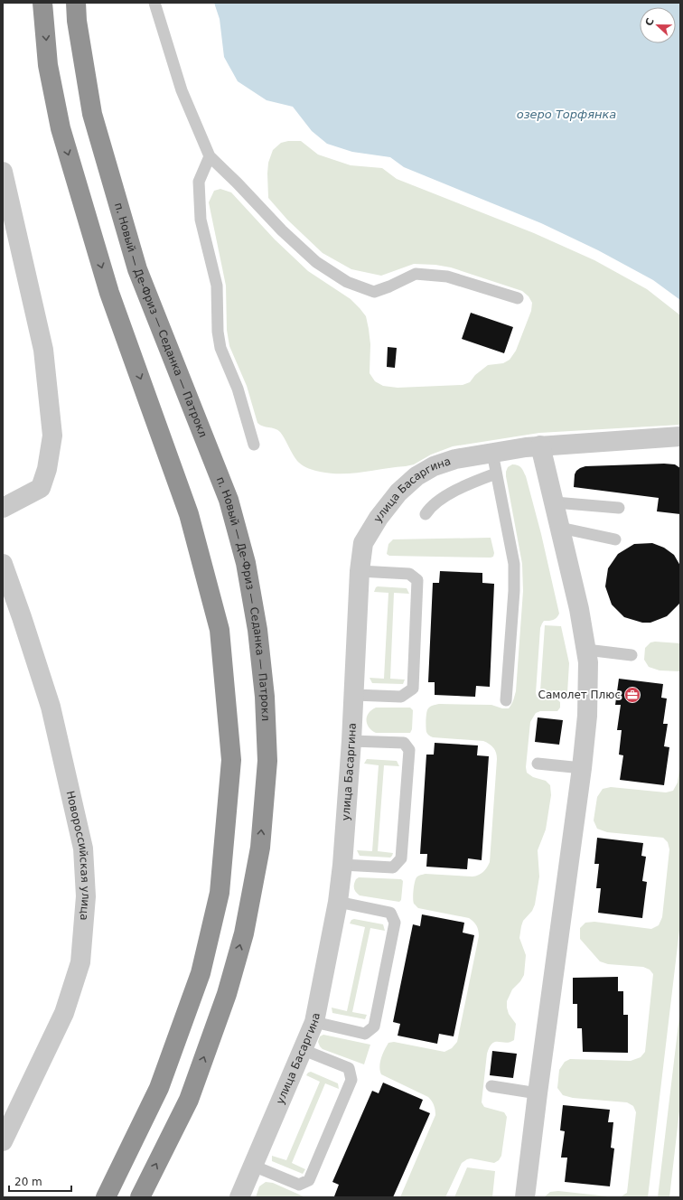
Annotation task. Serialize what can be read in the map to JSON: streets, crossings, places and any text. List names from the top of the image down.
{
  "streets": {
    "highway": ["п. Новый — Де-Фриз — Седанка — Патрокл"],
    "street": ["улица Басаргина", "Новороссийская улица"]
  },
  "water": ["озеро Торфянка"],
  "places": {
    "office": ["Самолет Плюс"]
  },
  "scale_bar": "20 m",
  "north": "left"
}
